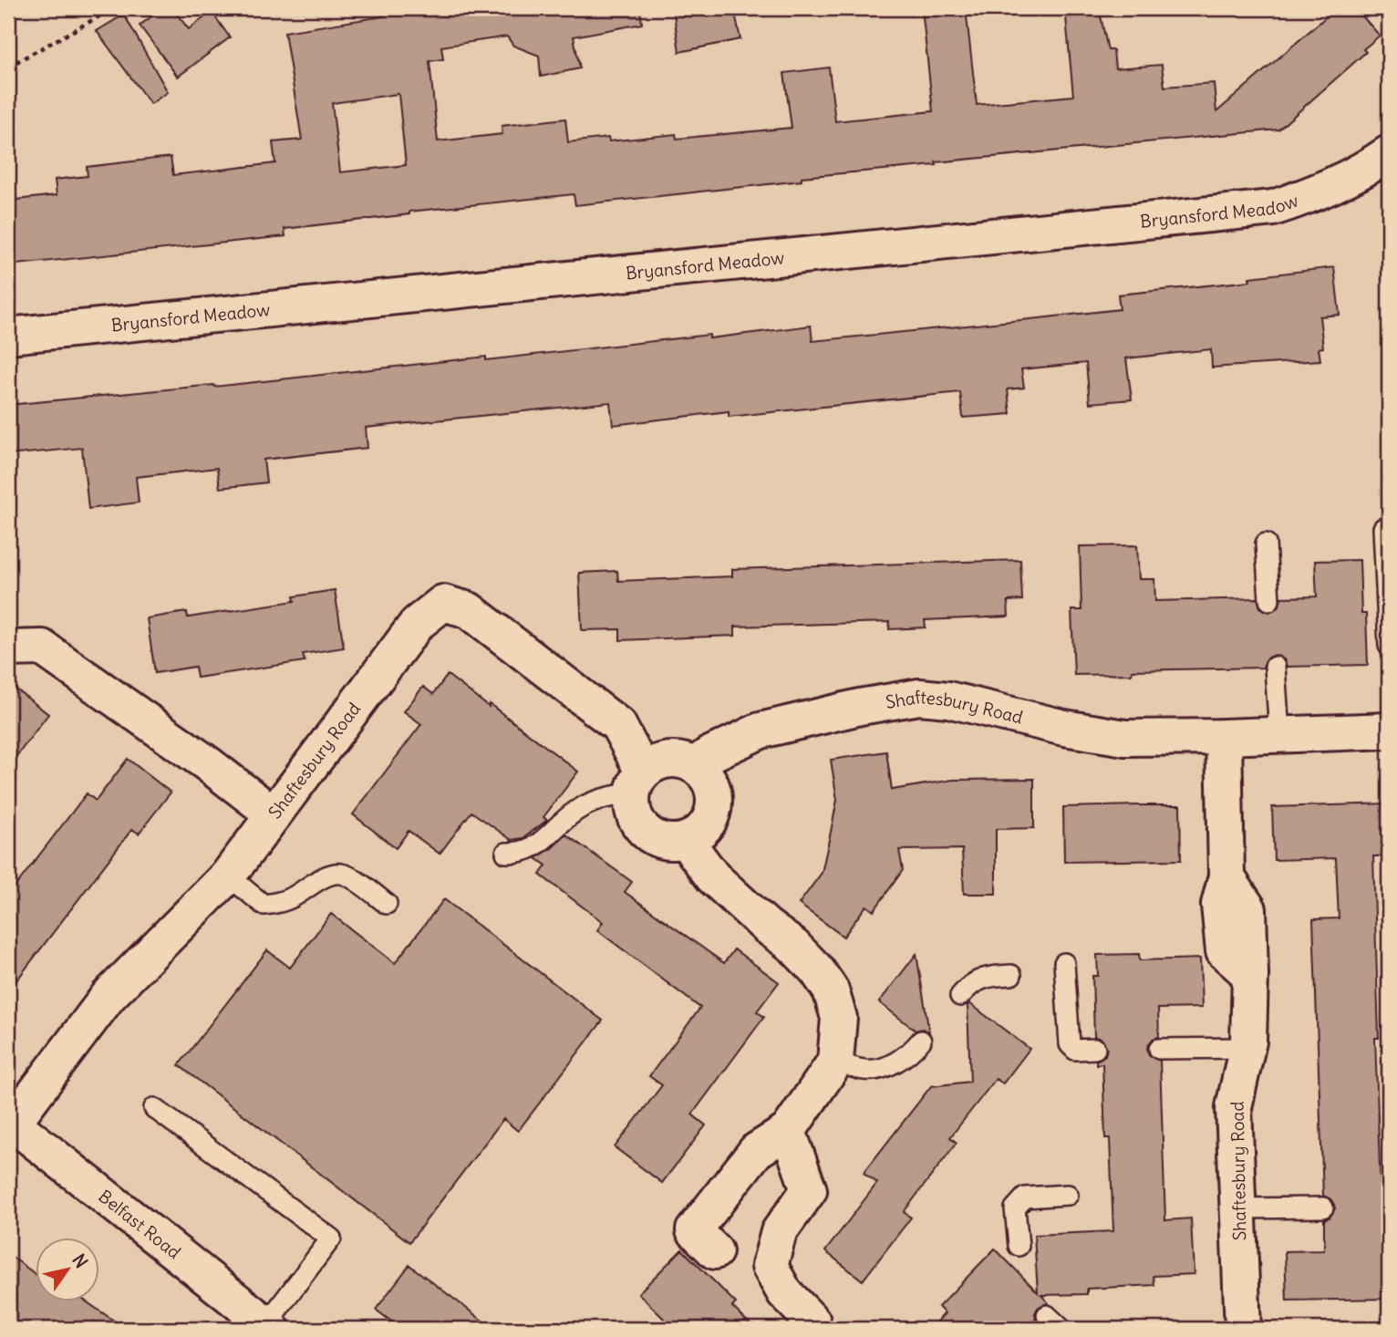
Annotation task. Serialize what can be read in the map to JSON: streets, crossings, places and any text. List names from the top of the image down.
{
  "streets": {
    "street": ["Bryansford Meadow", "Shaftesbury Road", "Belfast Road"]
  },
  "crossings": [
    ["Shaftesbury Road", "Belfast Road"]
  ],
  "north": "top right"
}
